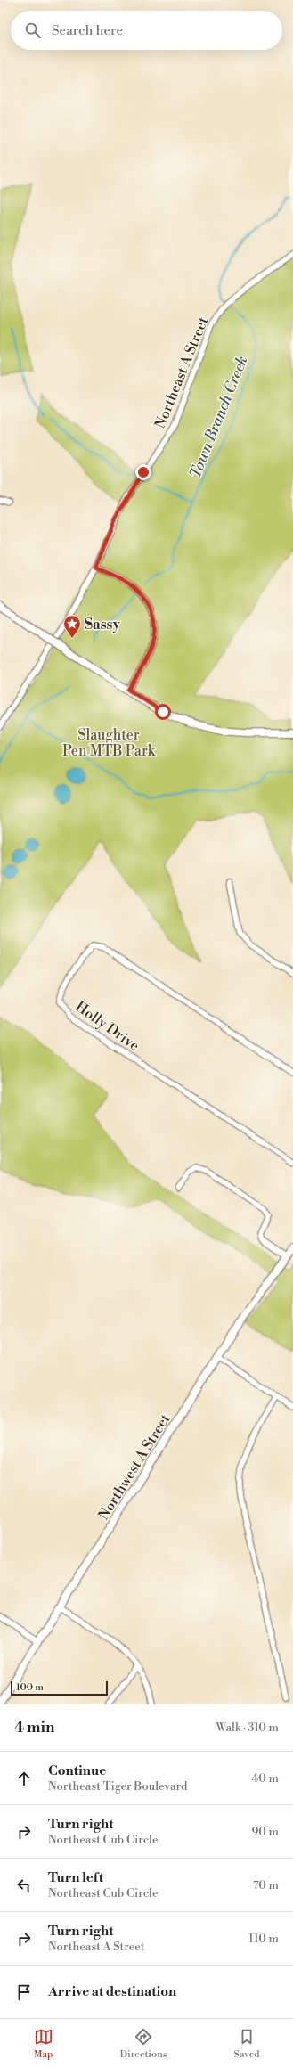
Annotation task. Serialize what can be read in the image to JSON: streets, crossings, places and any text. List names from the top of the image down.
{
  "streets": {
    "street": ["Northeast A Street", "Holly Drive", "Northwest A Street"]
  },
  "water": ["Town Branch Creek"],
  "parks": ["Slaughter Pen MTB Park"],
  "places": {
    "place": ["Sassy"]
  },
  "scale_bar": "100 m",
  "page": {
    "search": "Search here",
    "scale": "100 m",
    "heading": ["4 min", "Walk · 310 m"],
    "list": [
      ["Continue", "Northeast Tiger Boulevard", "40 m"],
      ["Turn right", "Northeast Cub Circle", "90 m"],
      ["Turn left", "Northeast Cub Circle", "70 m"],
      ["Turn right", "Northeast A Street", "110 m"],
      "Arrive at destination"
    ],
    "nav": ["Map", "Directions", "Saved"]
  }
}
